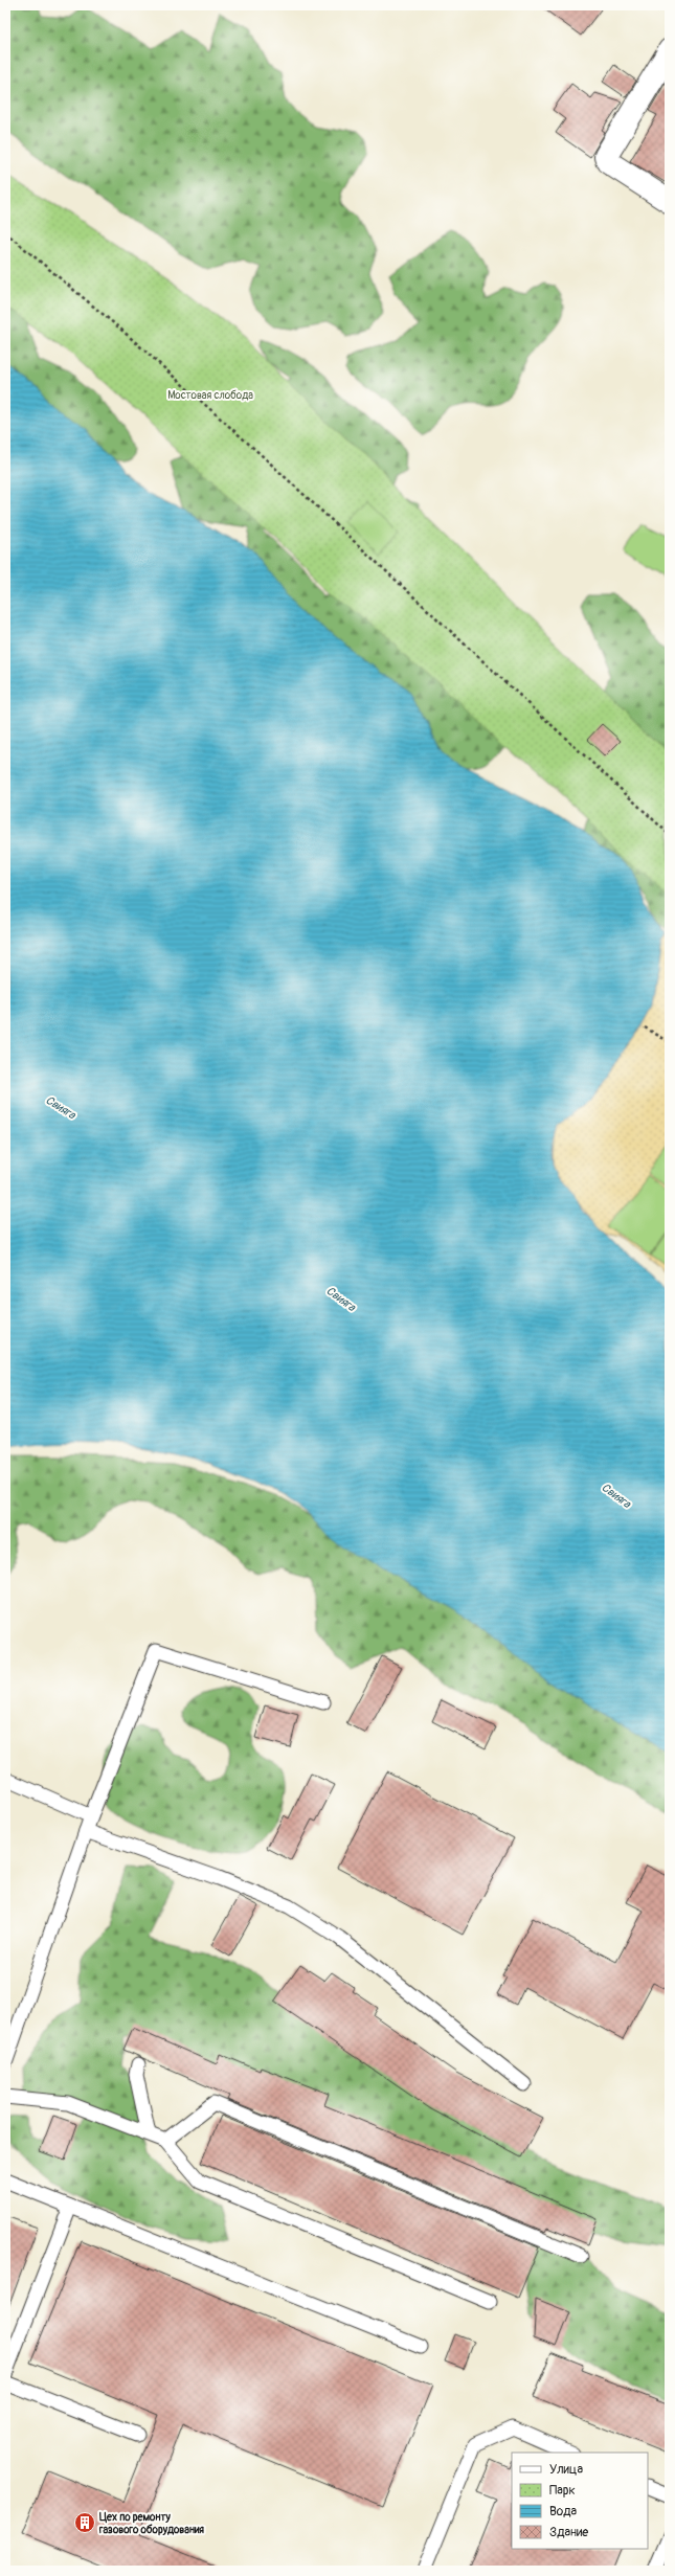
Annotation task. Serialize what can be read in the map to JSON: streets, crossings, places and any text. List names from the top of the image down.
{
  "water": ["Свияга"],
  "parks": ["Мостовая слобода"],
  "places": {
    "building": ["Цех по ремонту газового оборудования"]
  },
  "legend": [
    "Улица",
    "Парк",
    "Вода",
    "Здание"
  ]
}
